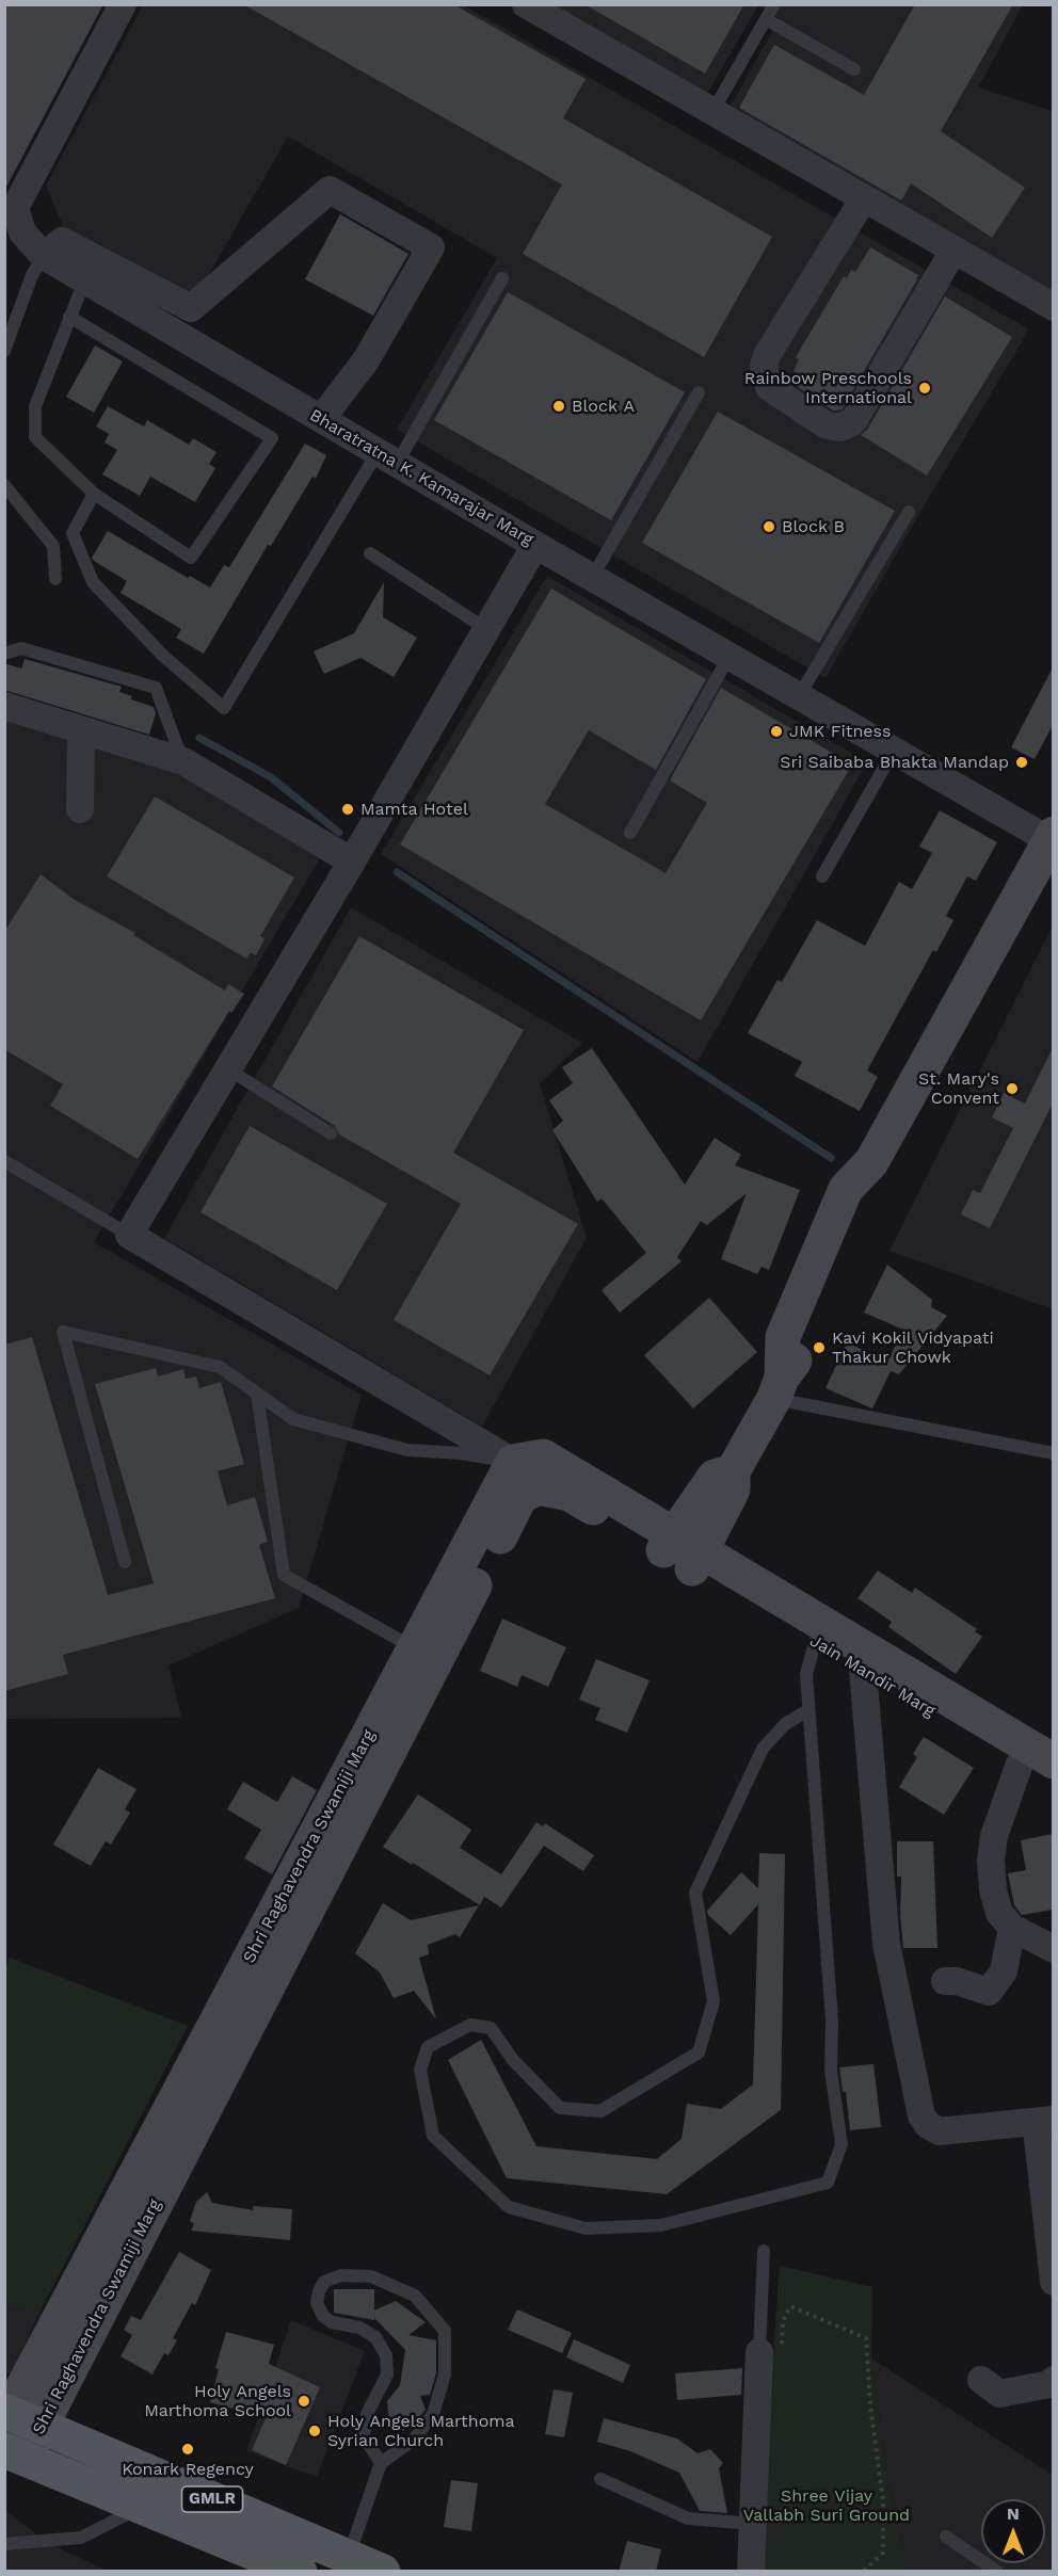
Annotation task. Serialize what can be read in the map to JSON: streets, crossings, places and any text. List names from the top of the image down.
{
  "streets": {
    "main road": ["GMLR"],
    "street": ["Bharatratna K. Kamarajar Marg", "Jain Mandir Marg", "Shri Raghavendra Swamiji Marg"]
  },
  "crossings": [
    ["Shri Raghavendra Swamiji Marg", "GMLR"]
  ],
  "parks": ["Shree Vijay Vallabh Suri Ground"],
  "places": [
    "Rainbow Preschools International",
    "Block A",
    "Block B",
    "JMK Fitness",
    "Sri Saibaba Bhakta Mandap",
    "Mamta Hotel",
    "St. Mary's Convent",
    "Kavi Kokil Vidyapati Thakur Chowk",
    "Holy Angels Marthoma School",
    "Holy Angels Marthoma Syrian Church",
    "Konark Regency"
  ],
  "north": "top"
}
